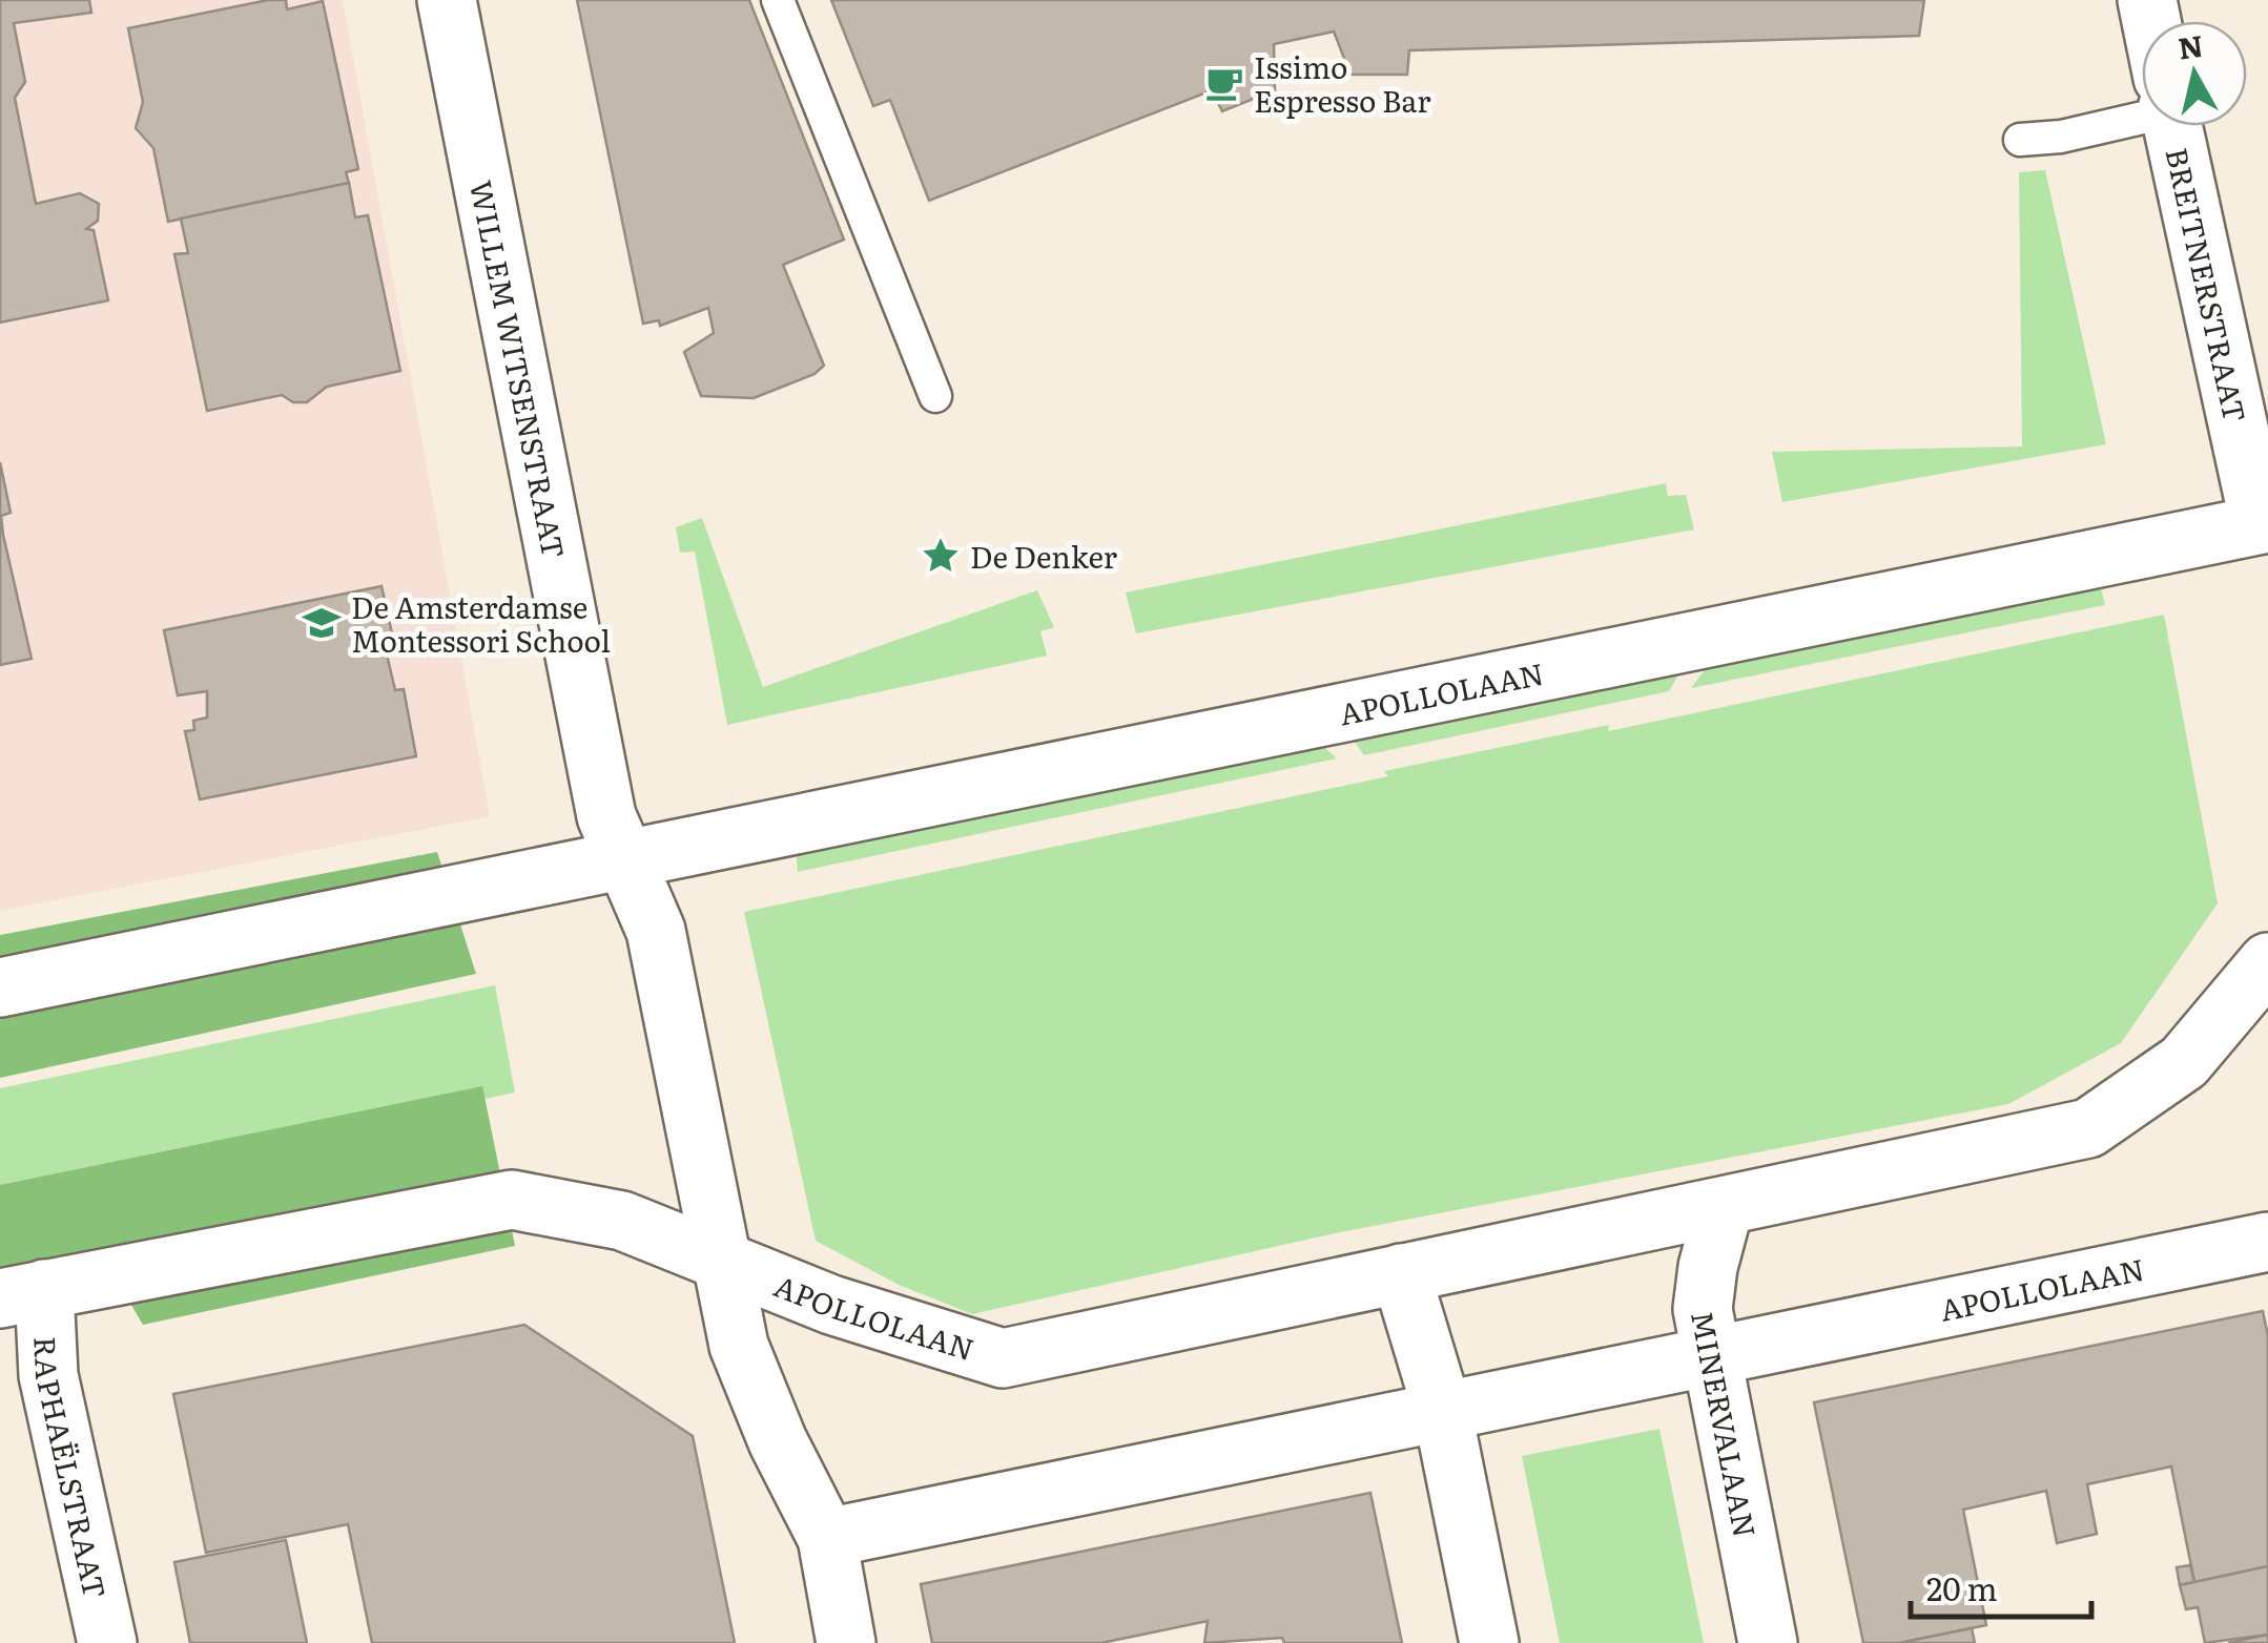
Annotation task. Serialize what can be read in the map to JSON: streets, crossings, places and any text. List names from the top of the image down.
{
  "streets": {
    "street": [
      "BREITNERSTRAAT",
      "WILLEM WITSENSTRAAT",
      "APOLLOLAAN",
      "MINERVALAAN",
      "RAPHAËLSTRAAT"
    ]
  },
  "crossings": [
    ["BREITNERSTRAAT", "APOLLOLAAN"],
    ["WILLEM WITSENSTRAAT", "APOLLOLAAN"],
    ["APOLLOLAAN", "MINERVALAAN"],
    ["APOLLOLAAN", "RAPHAËLSTRAAT"]
  ],
  "places": {
    "cafe": ["Issimo Espresso Bar"],
    "place": ["De Denker"],
    "school or university": ["De Amsterdamse Montessori School"]
  },
  "scale_bar": "20 m",
  "north": "top"
}
